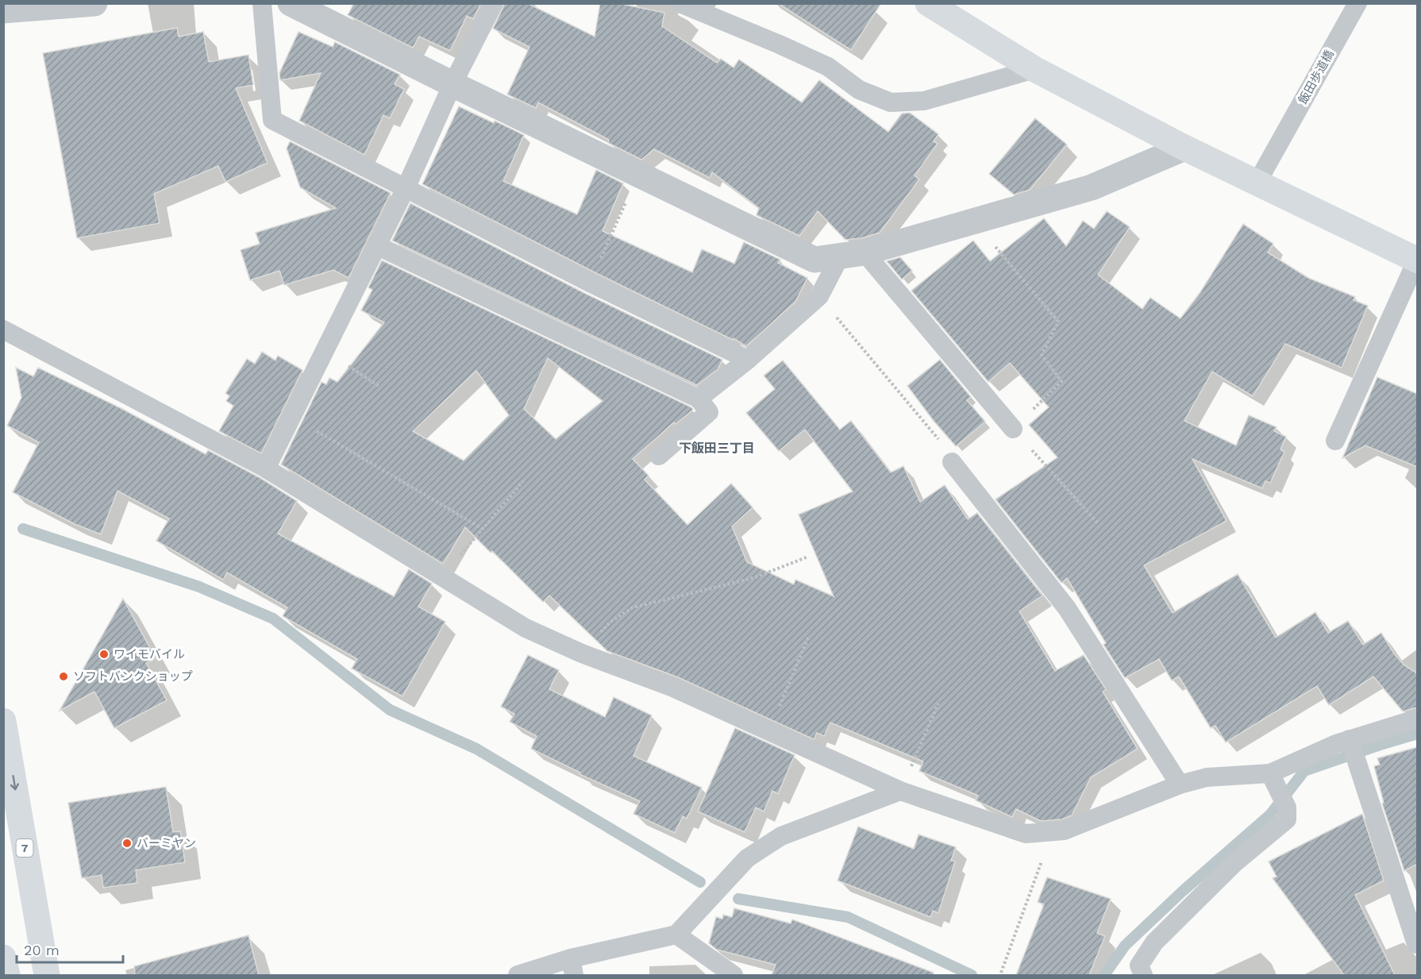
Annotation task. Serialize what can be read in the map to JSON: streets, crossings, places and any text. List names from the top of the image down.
{
  "streets": {
    "street": ["7"],
    "lane": ["飯田歩道橋"]
  },
  "districts": ["下飯田三丁目"],
  "places": ["ワイモバイル", "ソフトバンクショップ", "バーミヤン"],
  "scale_bar": "20 m"
}
